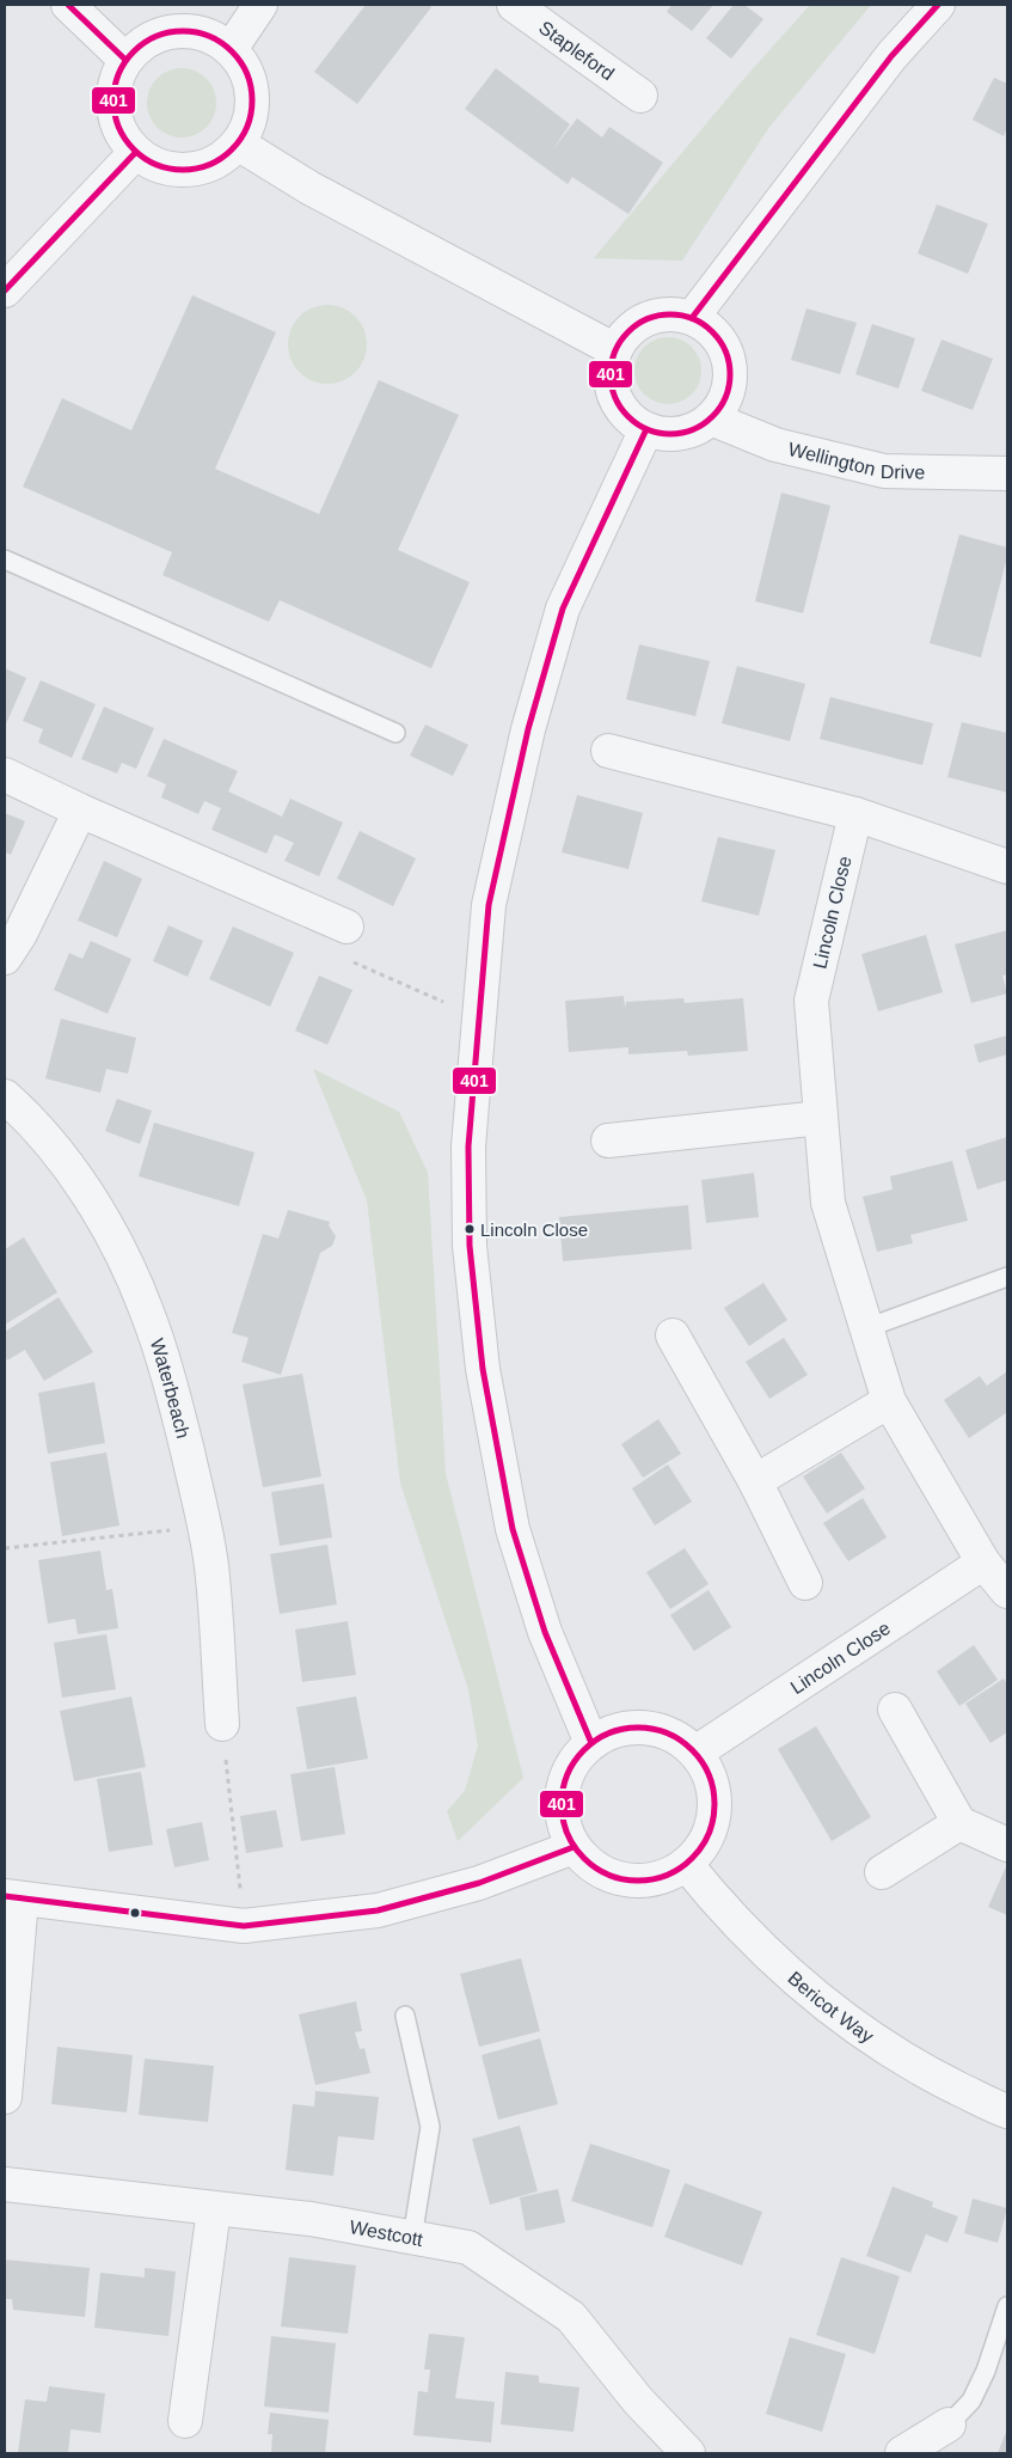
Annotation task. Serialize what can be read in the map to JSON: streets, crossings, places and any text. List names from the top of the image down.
{
  "streets": {
    "street": [
      "Stapleford",
      "Wellington Drive",
      "Lincoln Close",
      "Waterbeach",
      "Bericot Way",
      "Westcott"
    ]
  },
  "crossings": [
    ["Lincoln Close", "Bericot Way"]
  ],
  "places": ["Lincoln Close"],
  "lines": ["transit line 401"]
}
